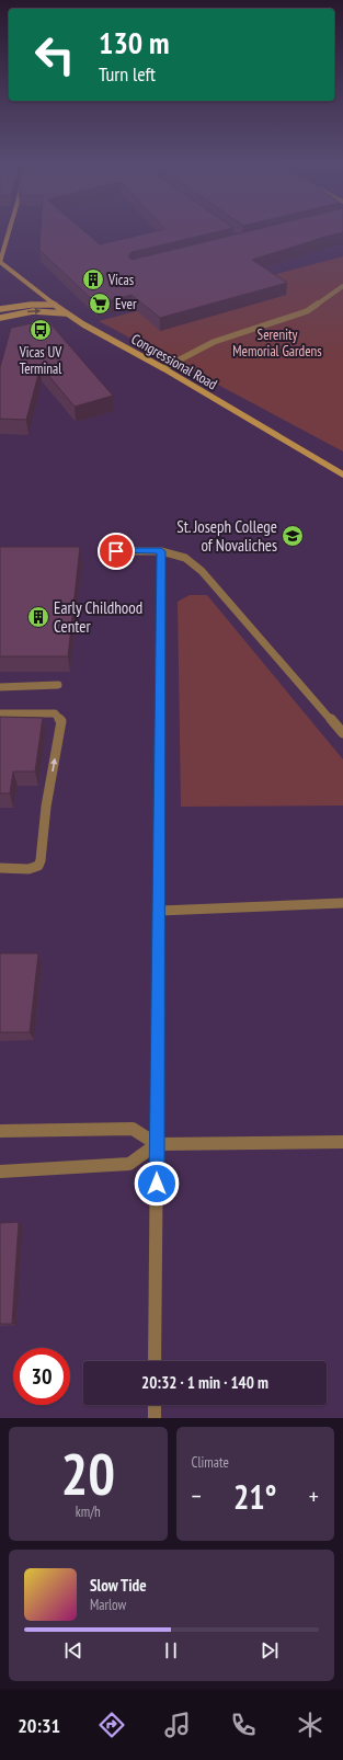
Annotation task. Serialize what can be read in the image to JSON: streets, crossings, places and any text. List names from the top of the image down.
{
  "streets": {
    "main road": ["Congressional Road"]
  },
  "parks": ["Serenity Memorial Gardens"],
  "places": {
    "building": ["Vicas", "Early Childhood Center"],
    "supermarket": ["Ever"],
    "bus stop": ["Vicas UV Terminal"],
    "school or university": ["St. Joseph College of Novaliches"]
  },
  "page": {
    "turn": ["130 m", "Turn left"],
    "limit": "30",
    "trip": "20:32 · 1 min · 140 m",
    "tile": [
      ["20", "km/h"],
      "Climate"
    ],
    "heat": ["−", "21°", "+"],
    "song": ["Slow Tide", "Marlow"],
    "tabs": "20:31"
  }
}
